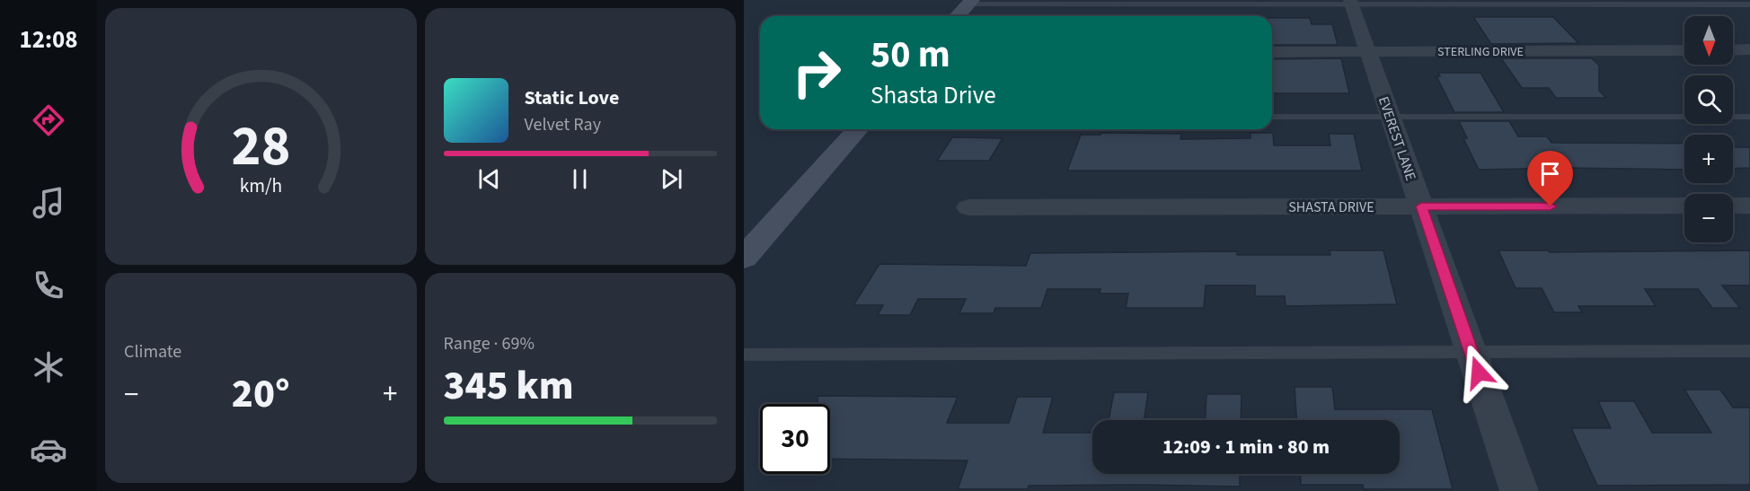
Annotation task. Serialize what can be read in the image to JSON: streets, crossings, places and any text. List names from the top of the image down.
{
  "streets": {
    "street": ["STERLING DRIVE", "EVEREST LANE", "SHASTA DRIVE"]
  },
  "crossings": [
    ["STERLING DRIVE", "EVEREST LANE"],
    ["EVEREST LANE", "SHASTA DRIVE"]
  ],
  "north": "bottom",
  "page": {
    "tabs": "12:08",
    "map_buttons": ["+", "−"],
    "turn": ["50 m", "Shasta Drive"],
    "song": ["Static Love", "Velvet Ray"],
    "tile": [
      "Climate",
      ["Range · 69%", "345 km"]
    ],
    "heat": ["−", "20°", "+"],
    "limit": "30",
    "trip": "12:09 · 1 min · 80 m",
    "gauge": ["28", "km/h"]
  }
}
